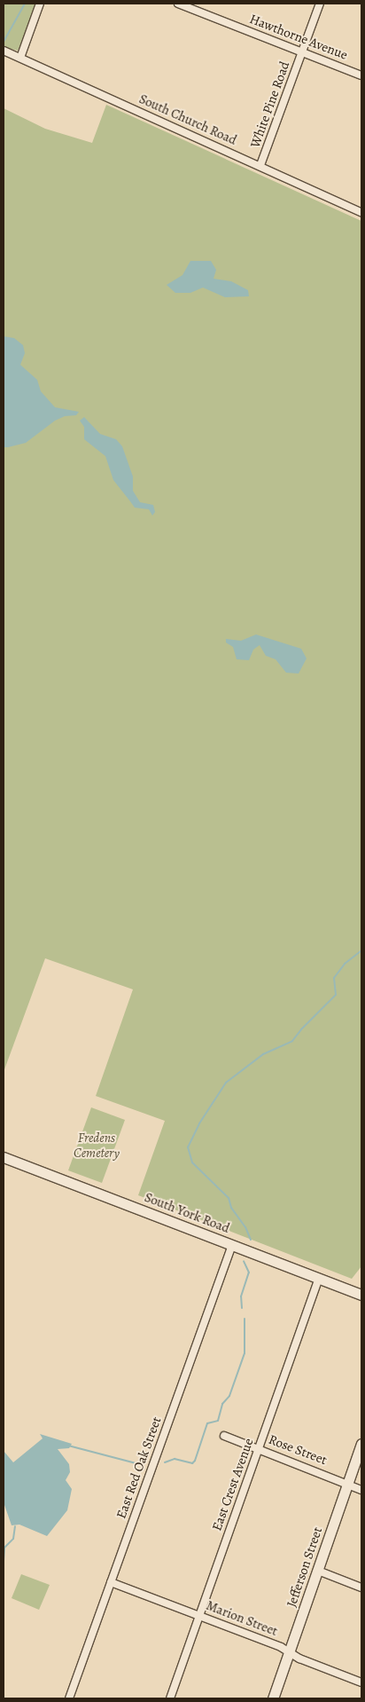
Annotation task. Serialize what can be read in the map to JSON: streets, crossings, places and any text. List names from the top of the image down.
{
  "streets": {
    "main road": ["South York Road", "Jefferson Street"],
    "street": [
      "Hawthorne Avenue",
      "White Pine Road",
      "South Church Road",
      "Rose Street",
      "East Red Oak Street",
      "East Crest Avenue",
      "Marion Street"
    ]
  },
  "crossings": [
    ["Hawthorne Avenue", "White Pine Road"],
    ["White Pine Road", "South Church Road"],
    ["South York Road", "East Red Oak Street"],
    ["South York Road", "East Crest Avenue"],
    ["Rose Street", "East Crest Avenue"],
    ["Rose Street", "Jefferson Street"],
    ["East Red Oak Street", "Marion Street"],
    ["East Crest Avenue", "Marion Street"],
    ["Jefferson Street", "Marion Street"]
  ],
  "parks": ["Fredens Cemetery"]
}
